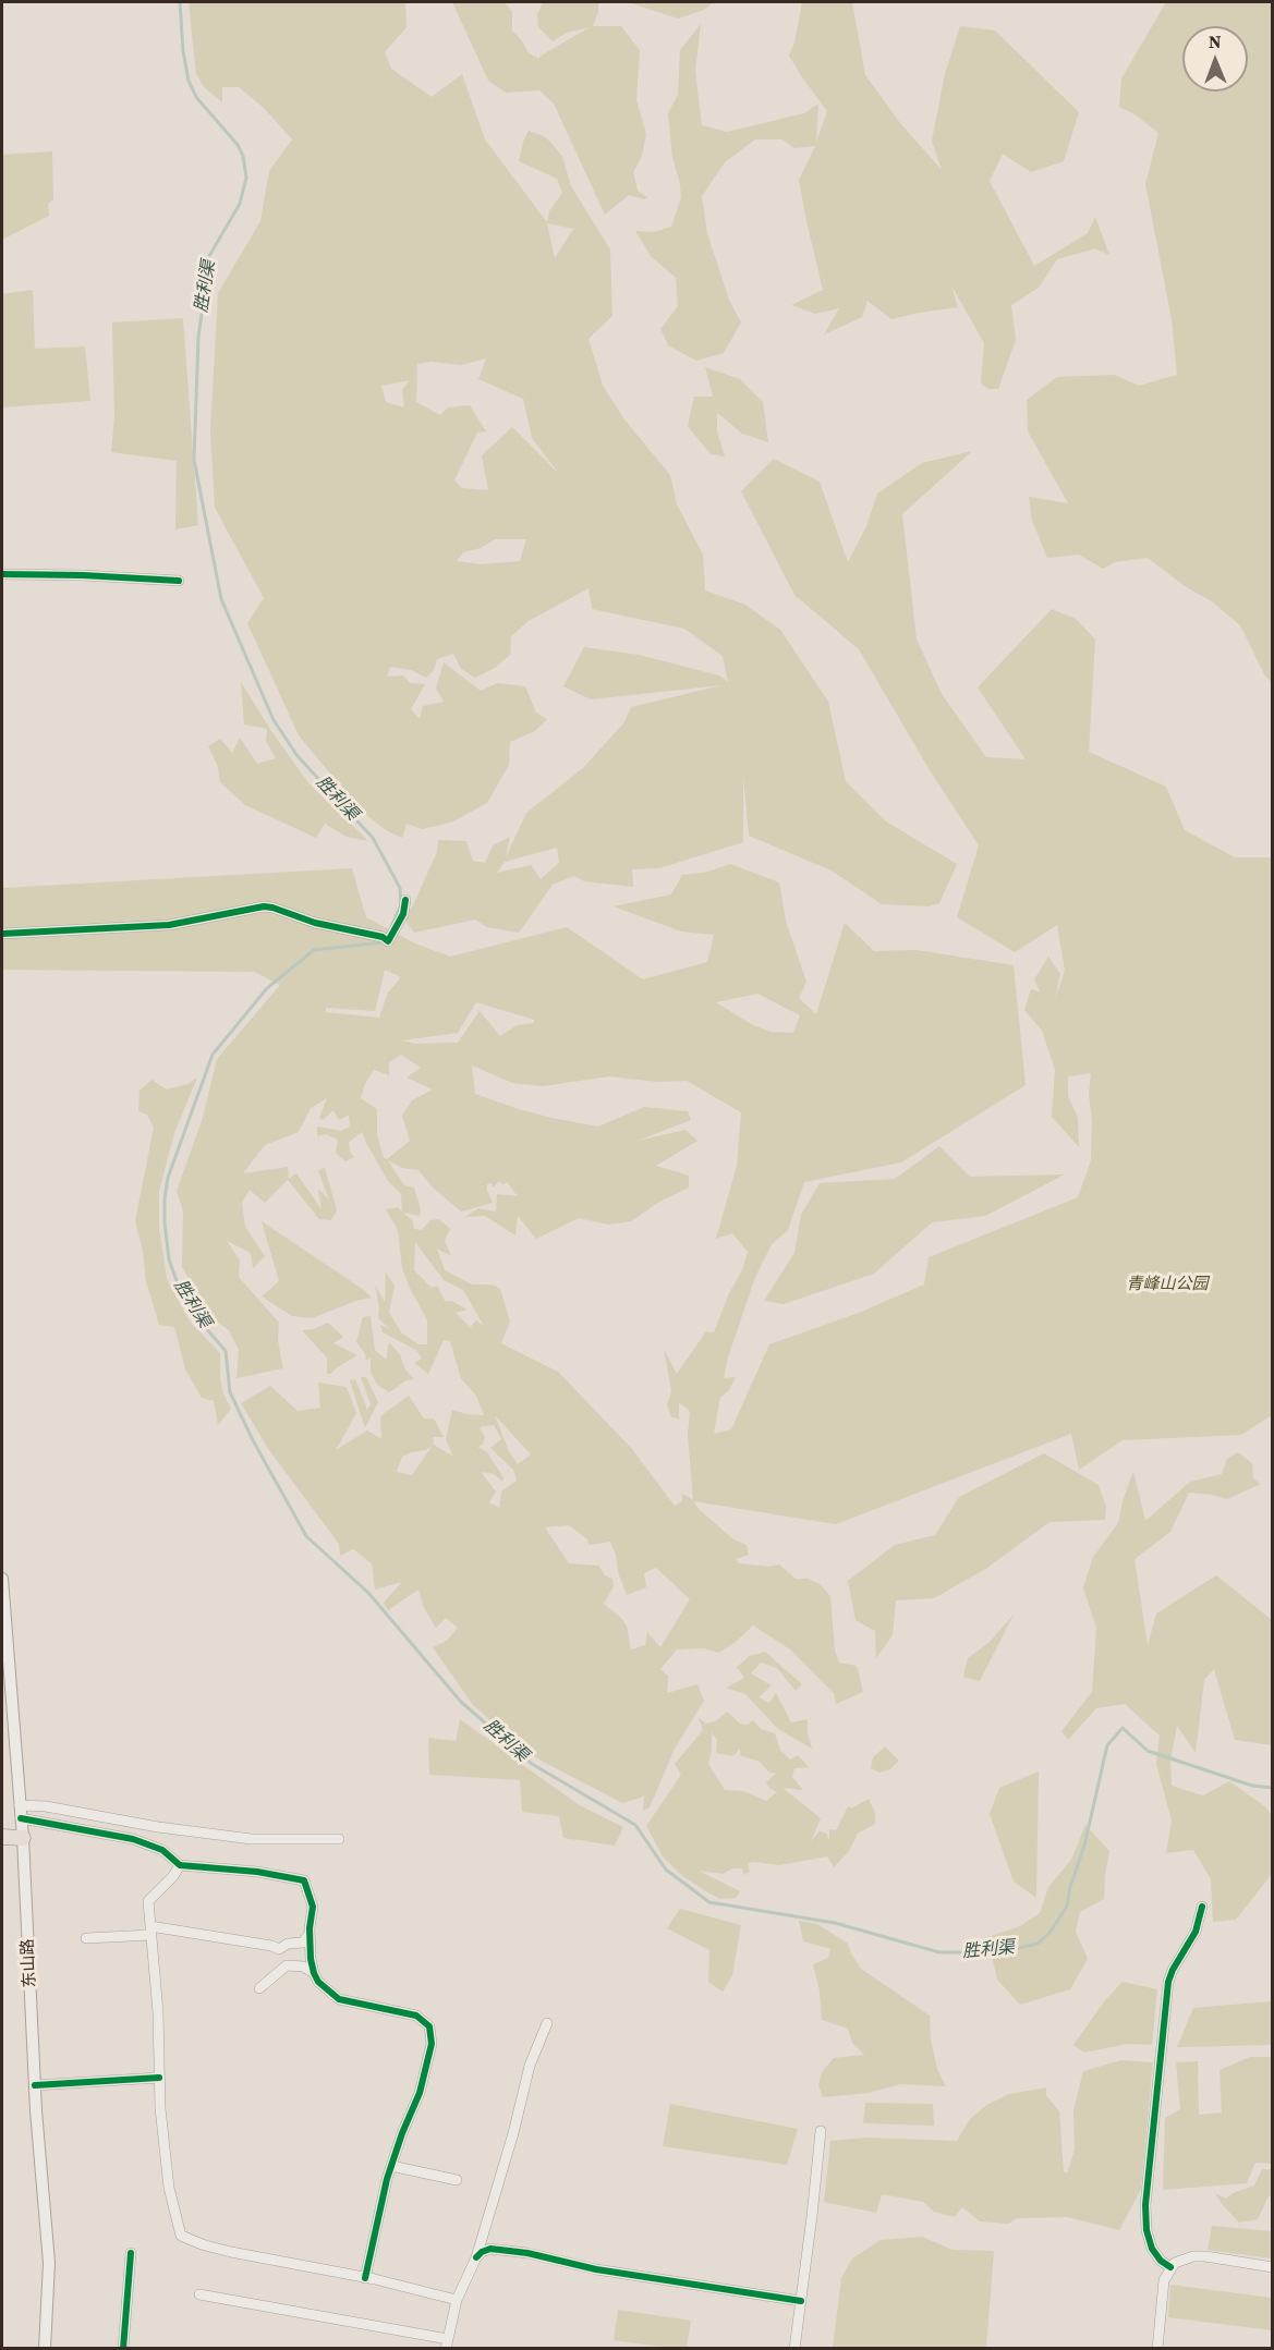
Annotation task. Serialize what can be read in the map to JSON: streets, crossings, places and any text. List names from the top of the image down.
{
  "streets": {
    "street": ["东山路"]
  },
  "water": ["胜利渠"],
  "parks": ["青峰山公园"],
  "north": "top"
}
